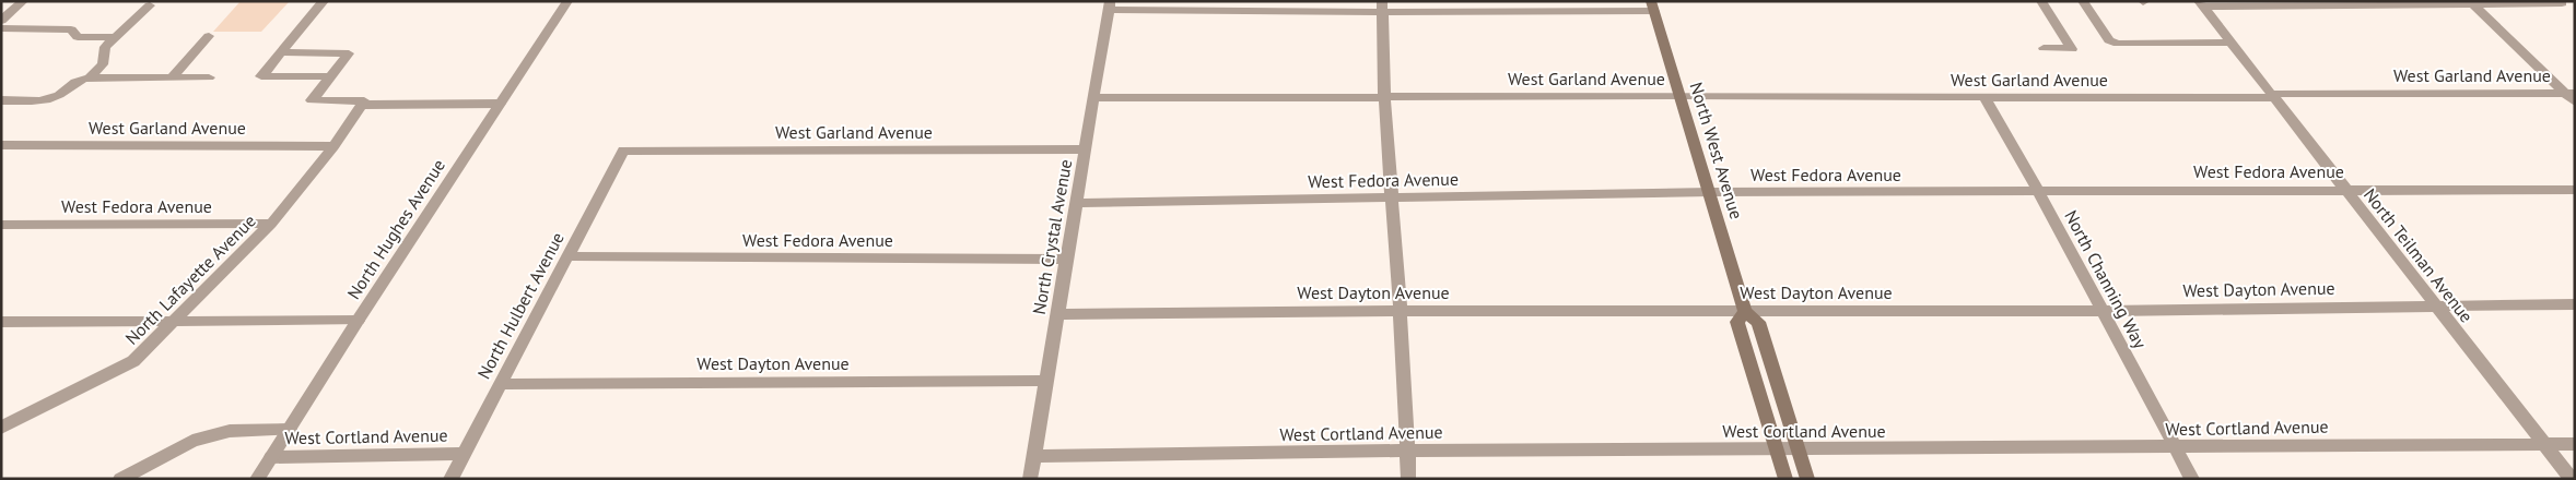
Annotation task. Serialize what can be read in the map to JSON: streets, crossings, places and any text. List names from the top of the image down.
{
  "streets": {
    "main road": ["North West Avenue"],
    "street": [
      "West Garland Avenue",
      "West Fedora Avenue",
      "North Hughes Avenue",
      "North Crystal Avenue",
      "North Teilman Avenue",
      "North Lafayette Avenue",
      "North Channing Way",
      "West Dayton Avenue",
      "North Hulbert Avenue",
      "West Cortland Avenue"
    ]
  },
  "crossings": [
    ["West Garland Avenue", "North West Avenue"],
    ["West Garland Avenue", "North Crystal Avenue"],
    ["West Garland Avenue", "North Teilman Avenue"],
    ["West Garland Avenue", "North Lafayette Avenue"],
    ["West Garland Avenue", "North Channing Way"],
    ["West Garland Avenue", "North Hulbert Avenue"],
    ["North West Avenue", "West Fedora Avenue"],
    ["North West Avenue", "West Dayton Avenue"],
    ["North West Avenue", "West Cortland Avenue"],
    ["West Fedora Avenue", "North Crystal Avenue"],
    ["West Fedora Avenue", "North Teilman Avenue"],
    ["West Fedora Avenue", "North Lafayette Avenue"],
    ["West Fedora Avenue", "North Channing Way"],
    ["West Fedora Avenue", "North Hulbert Avenue"],
    ["North Hughes Avenue", "West Cortland Avenue"],
    ["North Crystal Avenue", "West Dayton Avenue"],
    ["North Crystal Avenue", "West Cortland Avenue"],
    ["North Teilman Avenue", "West Dayton Avenue"],
    ["North Teilman Avenue", "West Cortland Avenue"],
    ["North Channing Way", "West Dayton Avenue"],
    ["North Channing Way", "West Cortland Avenue"],
    ["West Dayton Avenue", "North Hulbert Avenue"],
    ["North Hulbert Avenue", "West Cortland Avenue"]
  ]
}
